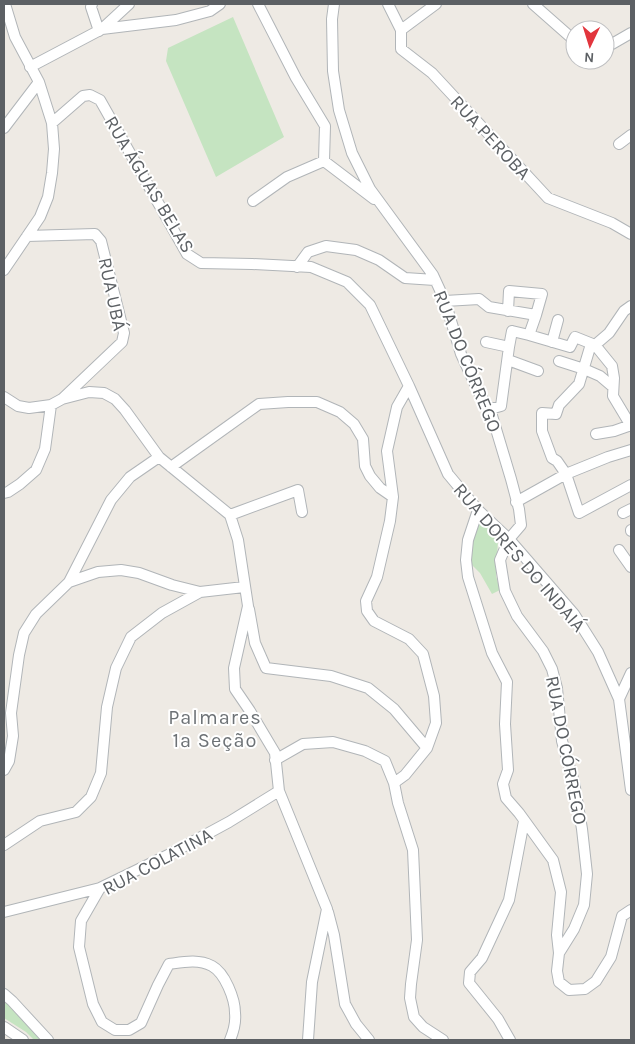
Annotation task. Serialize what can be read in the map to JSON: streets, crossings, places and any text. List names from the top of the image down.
{
  "streets": {
    "street": [
      "RUA PEROBA",
      "RUA ÁGUAS BELAS",
      "RUA UBÁ",
      "RUA DO CÓRREGO",
      "RUA DORES DO INDAIÁ",
      "RUA COLATINA"
    ]
  },
  "crossings": [
    ["RUA ÁGUAS BELAS", "RUA DORES DO INDAIÁ"],
    ["RUA DO CÓRREGO", "RUA DORES DO INDAIÁ"]
  ],
  "districts": ["Palmares 1ª Seção"],
  "north": "bottom"
}
